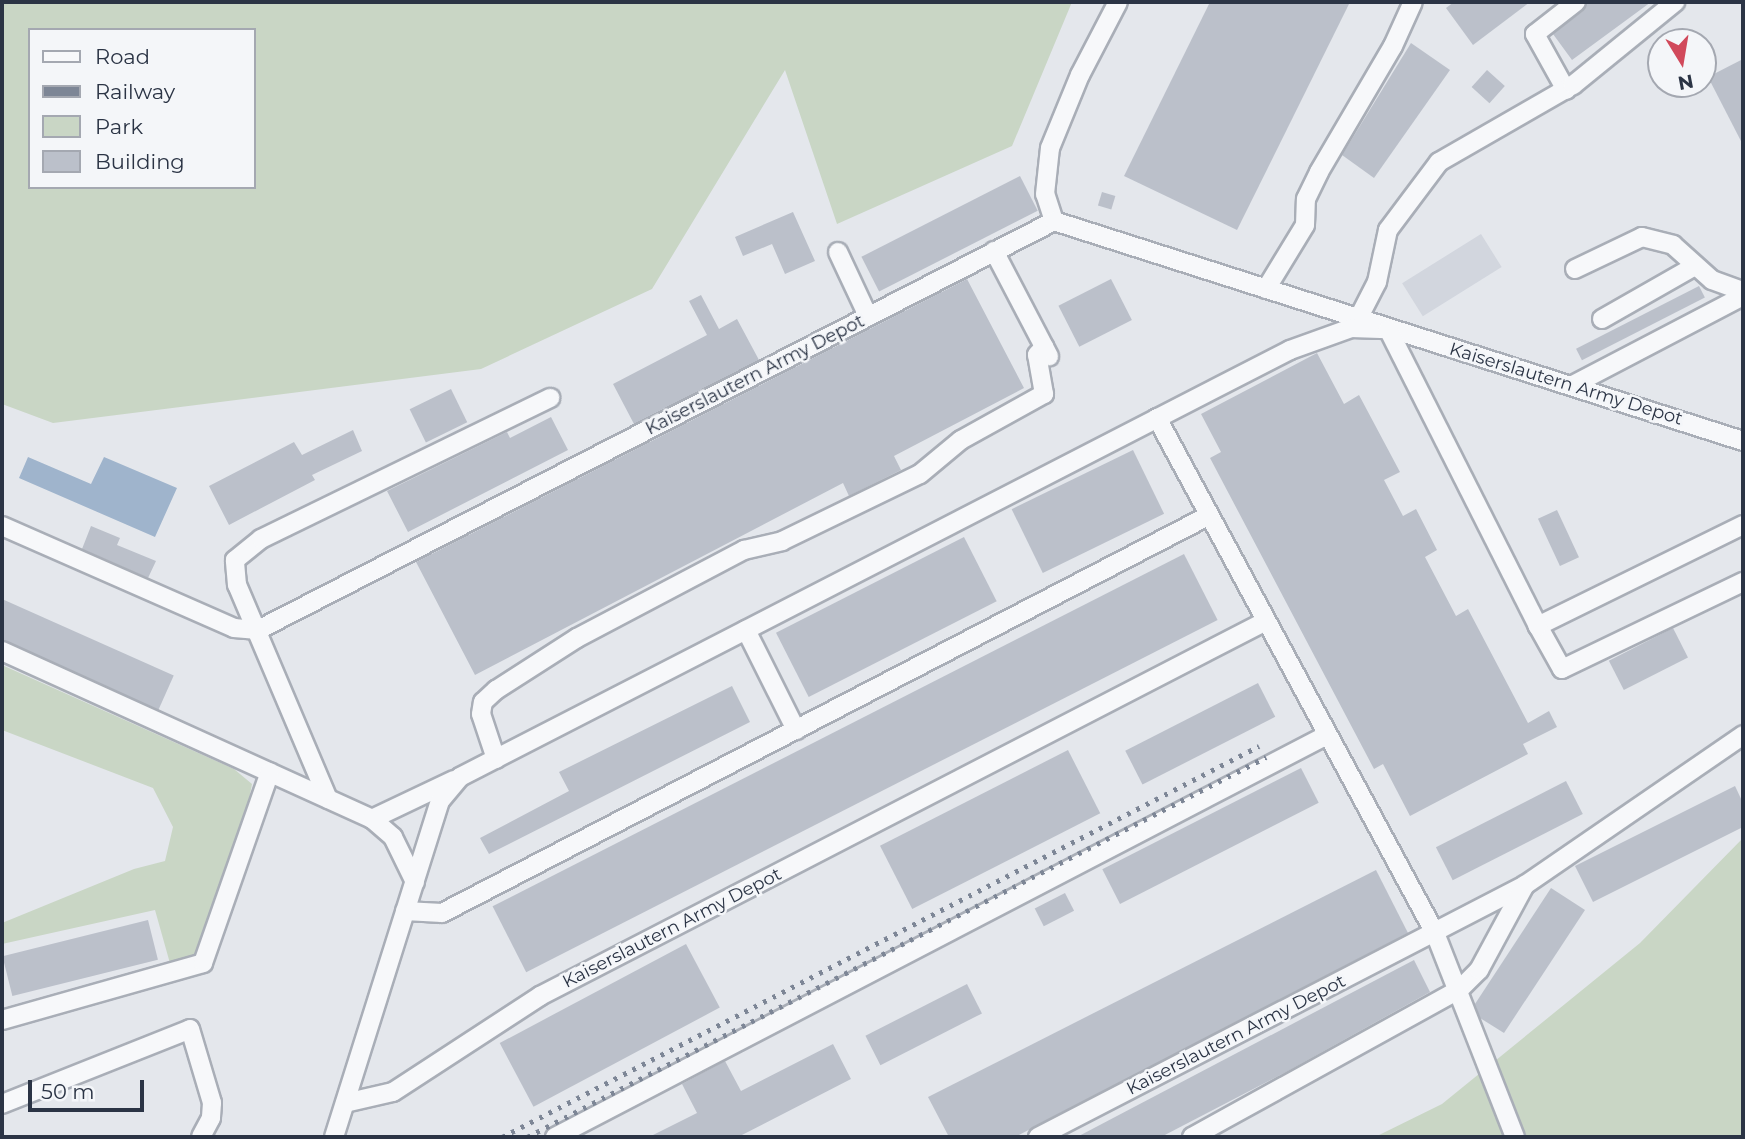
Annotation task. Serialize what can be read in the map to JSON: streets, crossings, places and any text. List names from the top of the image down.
{
  "streets": {
    "lane": ["Kaiserslautern Army Depot"]
  },
  "legend": [
    "Road",
    "Railway",
    "Park",
    "Building"
  ],
  "scale_bar": "50 m",
  "north": "bottom"
}
